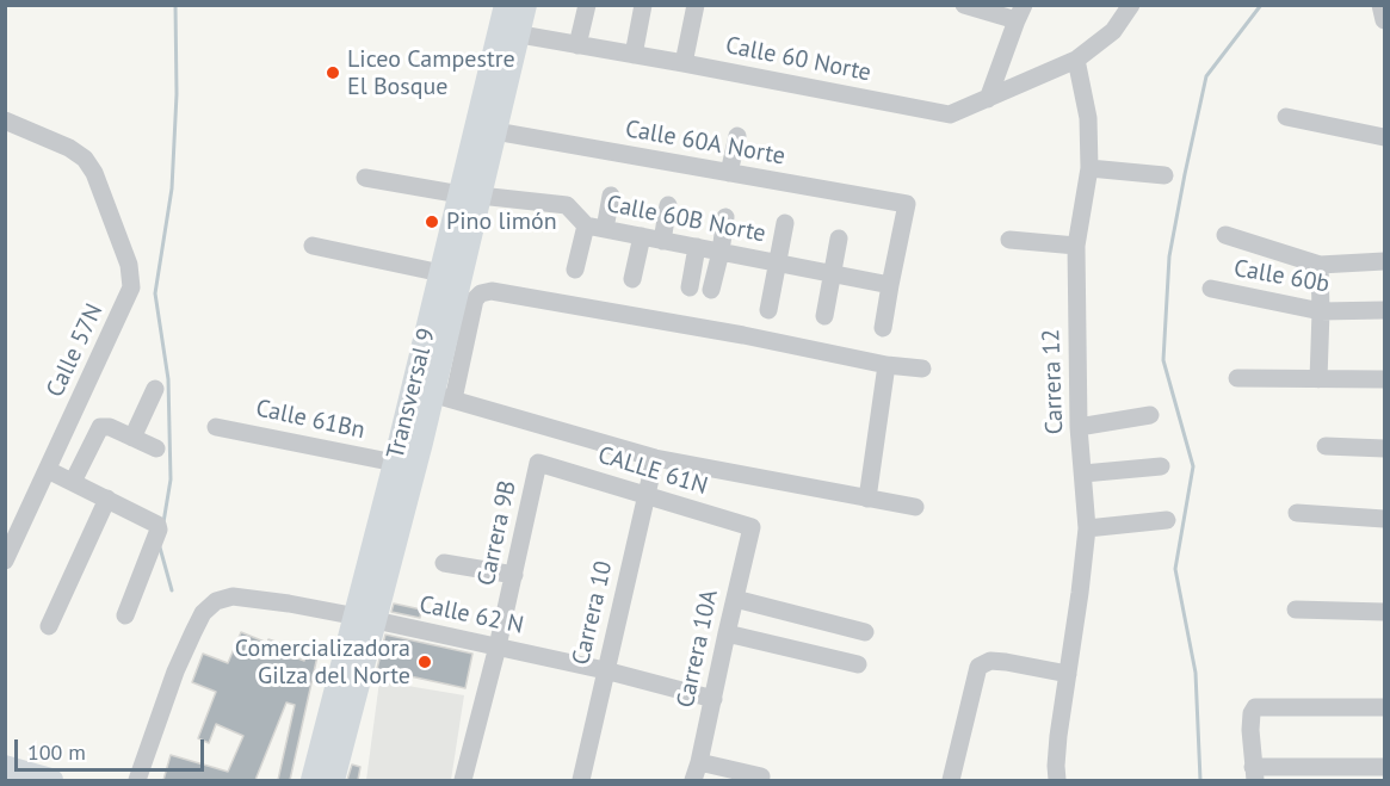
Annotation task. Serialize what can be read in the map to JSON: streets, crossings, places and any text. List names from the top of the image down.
{
  "streets": {
    "main road": ["Transversal 9"],
    "street": [
      "Calle 60 Norte",
      "Calle 60A Norte",
      "Calle 60B Norte",
      "Calle 60b",
      "Calle 57N",
      "Carrera 12",
      "Calle 61Bn",
      "CALLE 61N",
      "Carrera 9B",
      "Carrera 10",
      "Calle 62 N",
      "Carrera 10A"
    ]
  },
  "crossings": [
    ["Calle 60 Norte", "Carrera 12"],
    ["Calle 60 Norte", "Transversal 9"],
    ["Calle 60A Norte", "Calle 60B Norte"],
    ["Calle 60A Norte", "Transversal 9"],
    ["Calle 60B Norte", "Transversal 9"],
    ["Transversal 9", "Calle 61Bn"],
    ["Transversal 9", "Calle 62 N"],
    ["CALLE 61N", "Carrera 9B"],
    ["CALLE 61N", "Carrera 10"],
    ["CALLE 61N", "Carrera 10A"],
    ["Carrera 9B", "Calle 62 N"],
    ["Carrera 10", "Calle 62 N"],
    ["Calle 62 N", "Carrera 10A"]
  ],
  "places": ["Liceo Campestre El Bosque", "Pino limón", "Comercializadora Gilza del Norte"],
  "scale_bar": "100 m"
}
